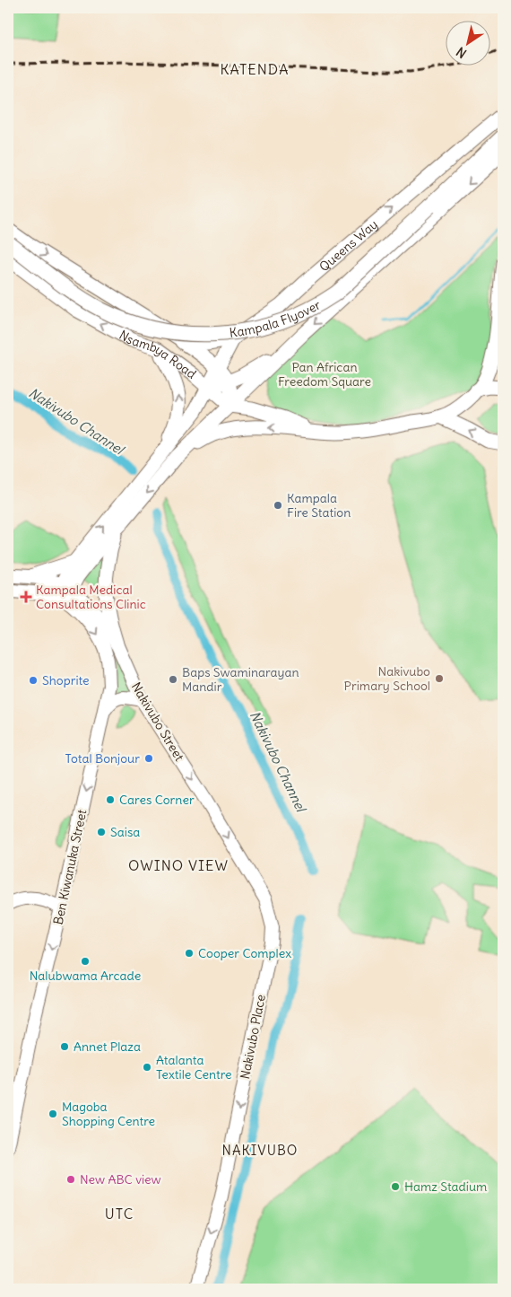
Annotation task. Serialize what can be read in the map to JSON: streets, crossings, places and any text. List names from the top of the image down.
{
  "streets": {
    "highway": ["Kampala Flyover"],
    "main road": [
      "Queens Way",
      "Nsambya Road",
      "Nakivubo Street",
      "Ben Kiwanuka Street",
      "Nakivubo Place"
    ]
  },
  "crossings": [
    ["Queens Way", "Nsambya Road"],
    ["Nakivubo Street", "Ben Kiwanuka Street"],
    ["Nakivubo Street", "Nakivubo Place"]
  ],
  "one_way": ["Nakivubo Street", "Ben Kiwanuka Street", "Nakivubo Place"],
  "districts": [
    "KATENDA",
    "OWINO VIEW",
    "NAKIVUBO",
    "UTC"
  ],
  "water": ["Nakivubo Channel"],
  "parks": ["Pan African Freedom Square"],
  "places": {
    "other": [
      "Kampala Fire Station",
      "Nakivubo Primary School",
      "Baps Swaminarayan Mandir",
      "Shoprite",
      "Total Bonjour",
      "Cares Corner",
      "Saisa",
      "Cooper Complex",
      "Nalubwama Arcade",
      "Annet Plaza",
      "Atalanta Textile Centre",
      "Magoba Shopping Centre",
      "New ABC view",
      "Hamz Stadium"
    ],
    "health": ["Kampala Medical Consultations Clinic"]
  },
  "north": "bottom left"
}
